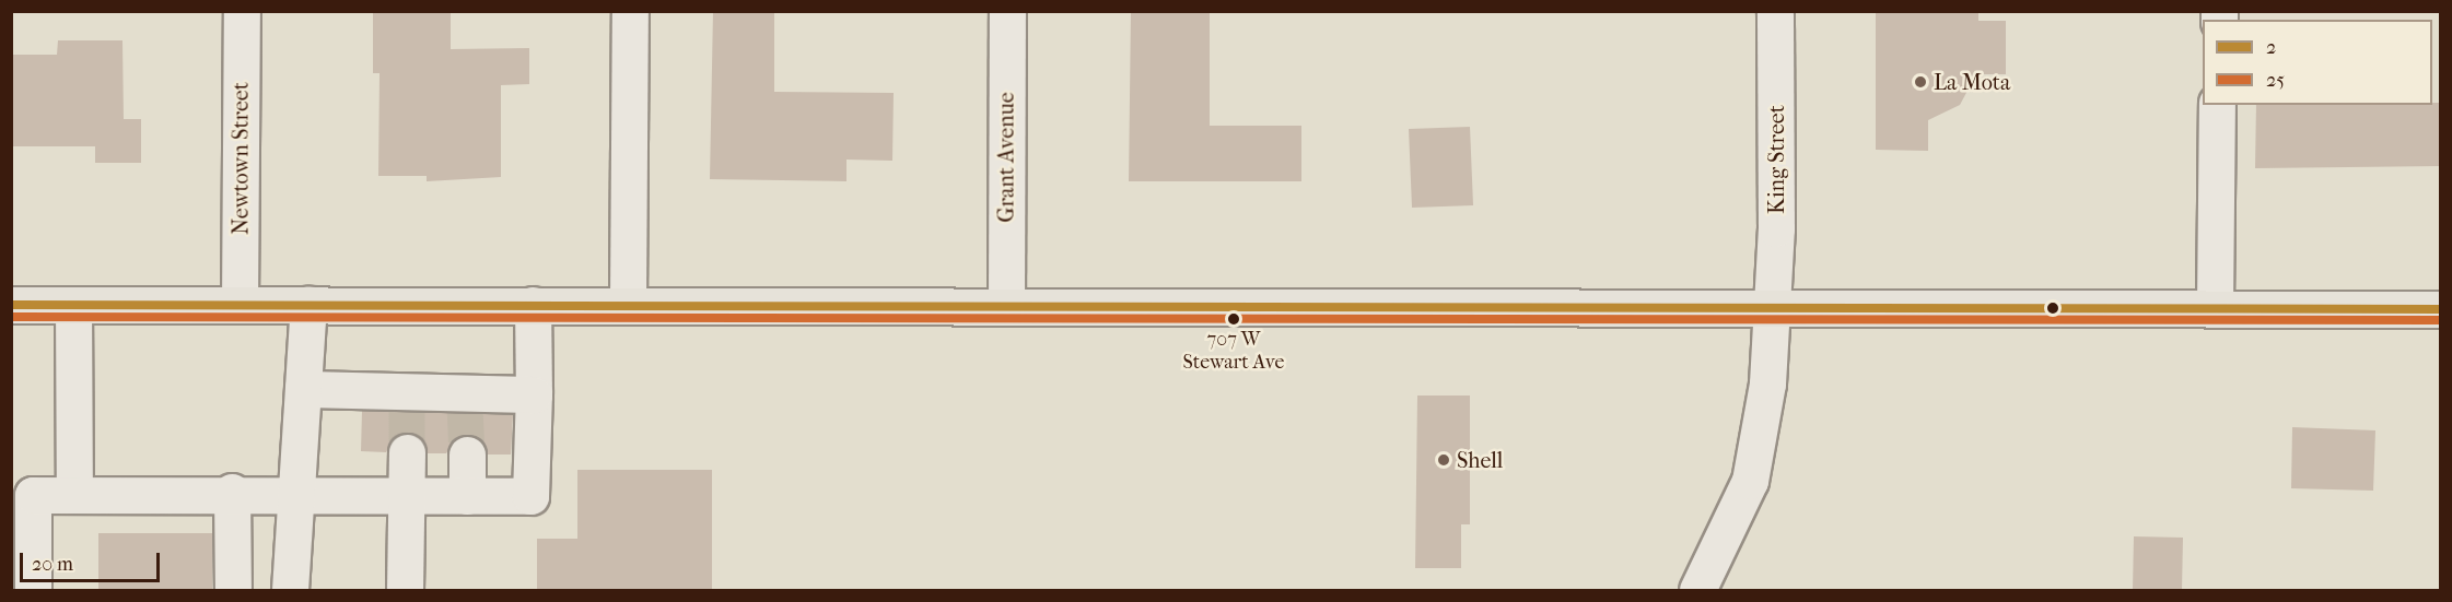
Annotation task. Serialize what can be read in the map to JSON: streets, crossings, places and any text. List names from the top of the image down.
{
  "streets": {
    "street": ["Grant Avenue", "Newtown Street", "King Street"]
  },
  "places": ["La Mota", "707 W Stewart Ave", "Shell"],
  "lines": ["transit line 2", "transit line 25"],
  "legend": ["2", "25"],
  "scale_bar": "20 m"
}
